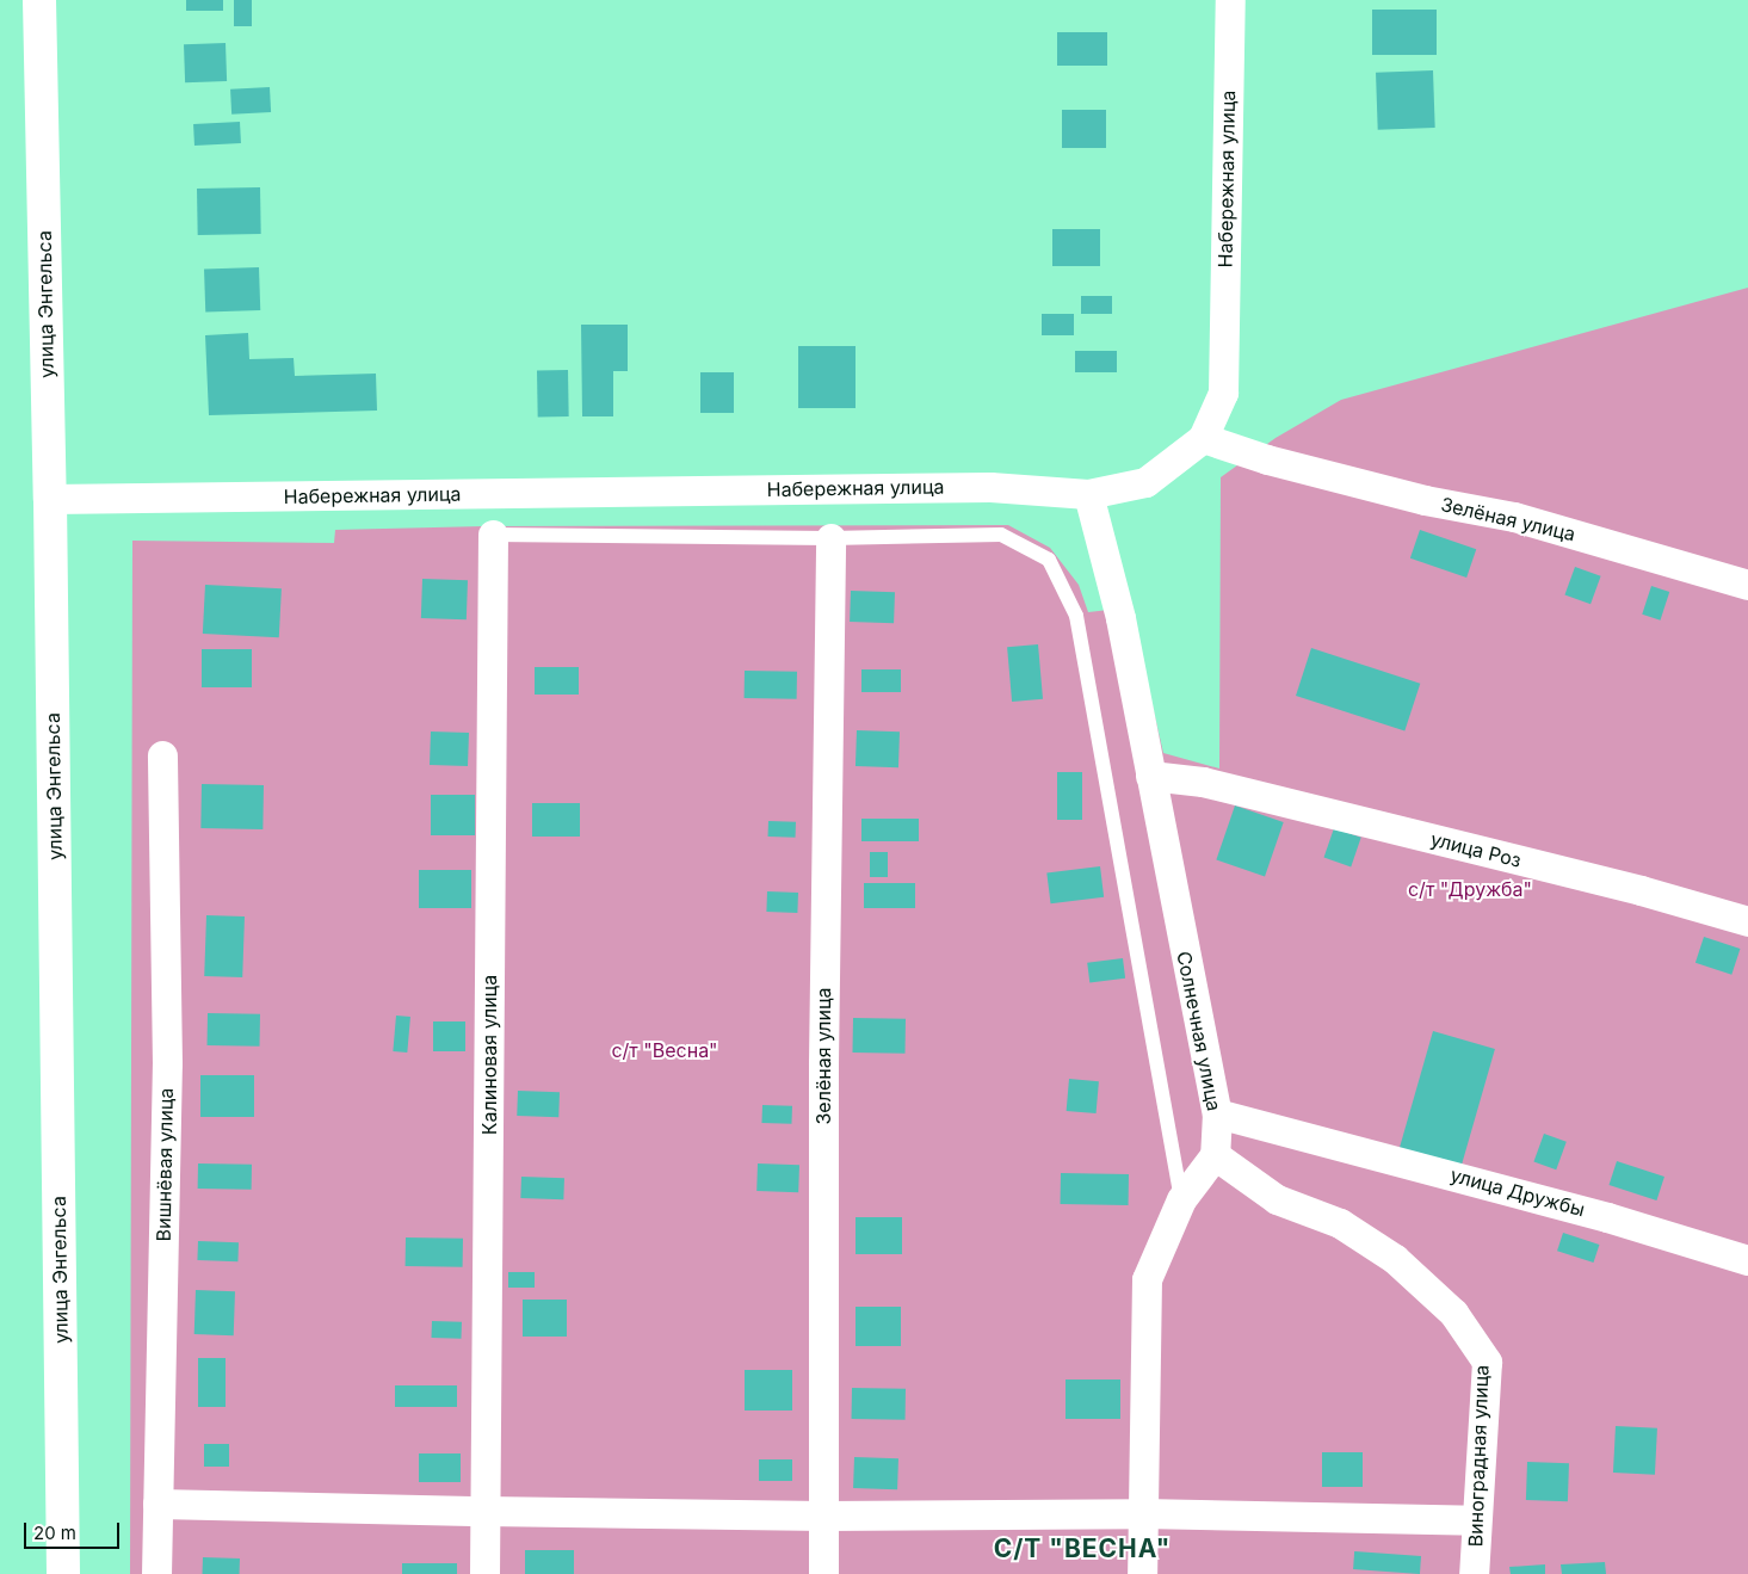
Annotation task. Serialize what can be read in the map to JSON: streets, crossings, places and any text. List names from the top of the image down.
{
  "streets": {
    "street": [
      "Набережная улица",
      "улица Энгельса",
      "Зелёная улица",
      "улица Роз",
      "Солнечная улица",
      "Калиновая улица",
      "Вишнёвая улица",
      "улица Дружбы",
      "Виноградная улица"
    ]
  },
  "crossings": [
    ["Набережная улица", "улица Энгельса"],
    ["Набережная улица", "Зелёная улица"],
    ["Набережная улица", "Солнечная улица"],
    ["улица Роз", "Солнечная улица"],
    ["Солнечная улица", "улица Дружбы"],
    ["Солнечная улица", "Виноградная улица"]
  ],
  "districts": ["С/Т \"ВЕСНА\""],
  "parks": ["с/т \"Дружба\"", "с/т \"Весна\""],
  "scale_bar": "20 m"
}
